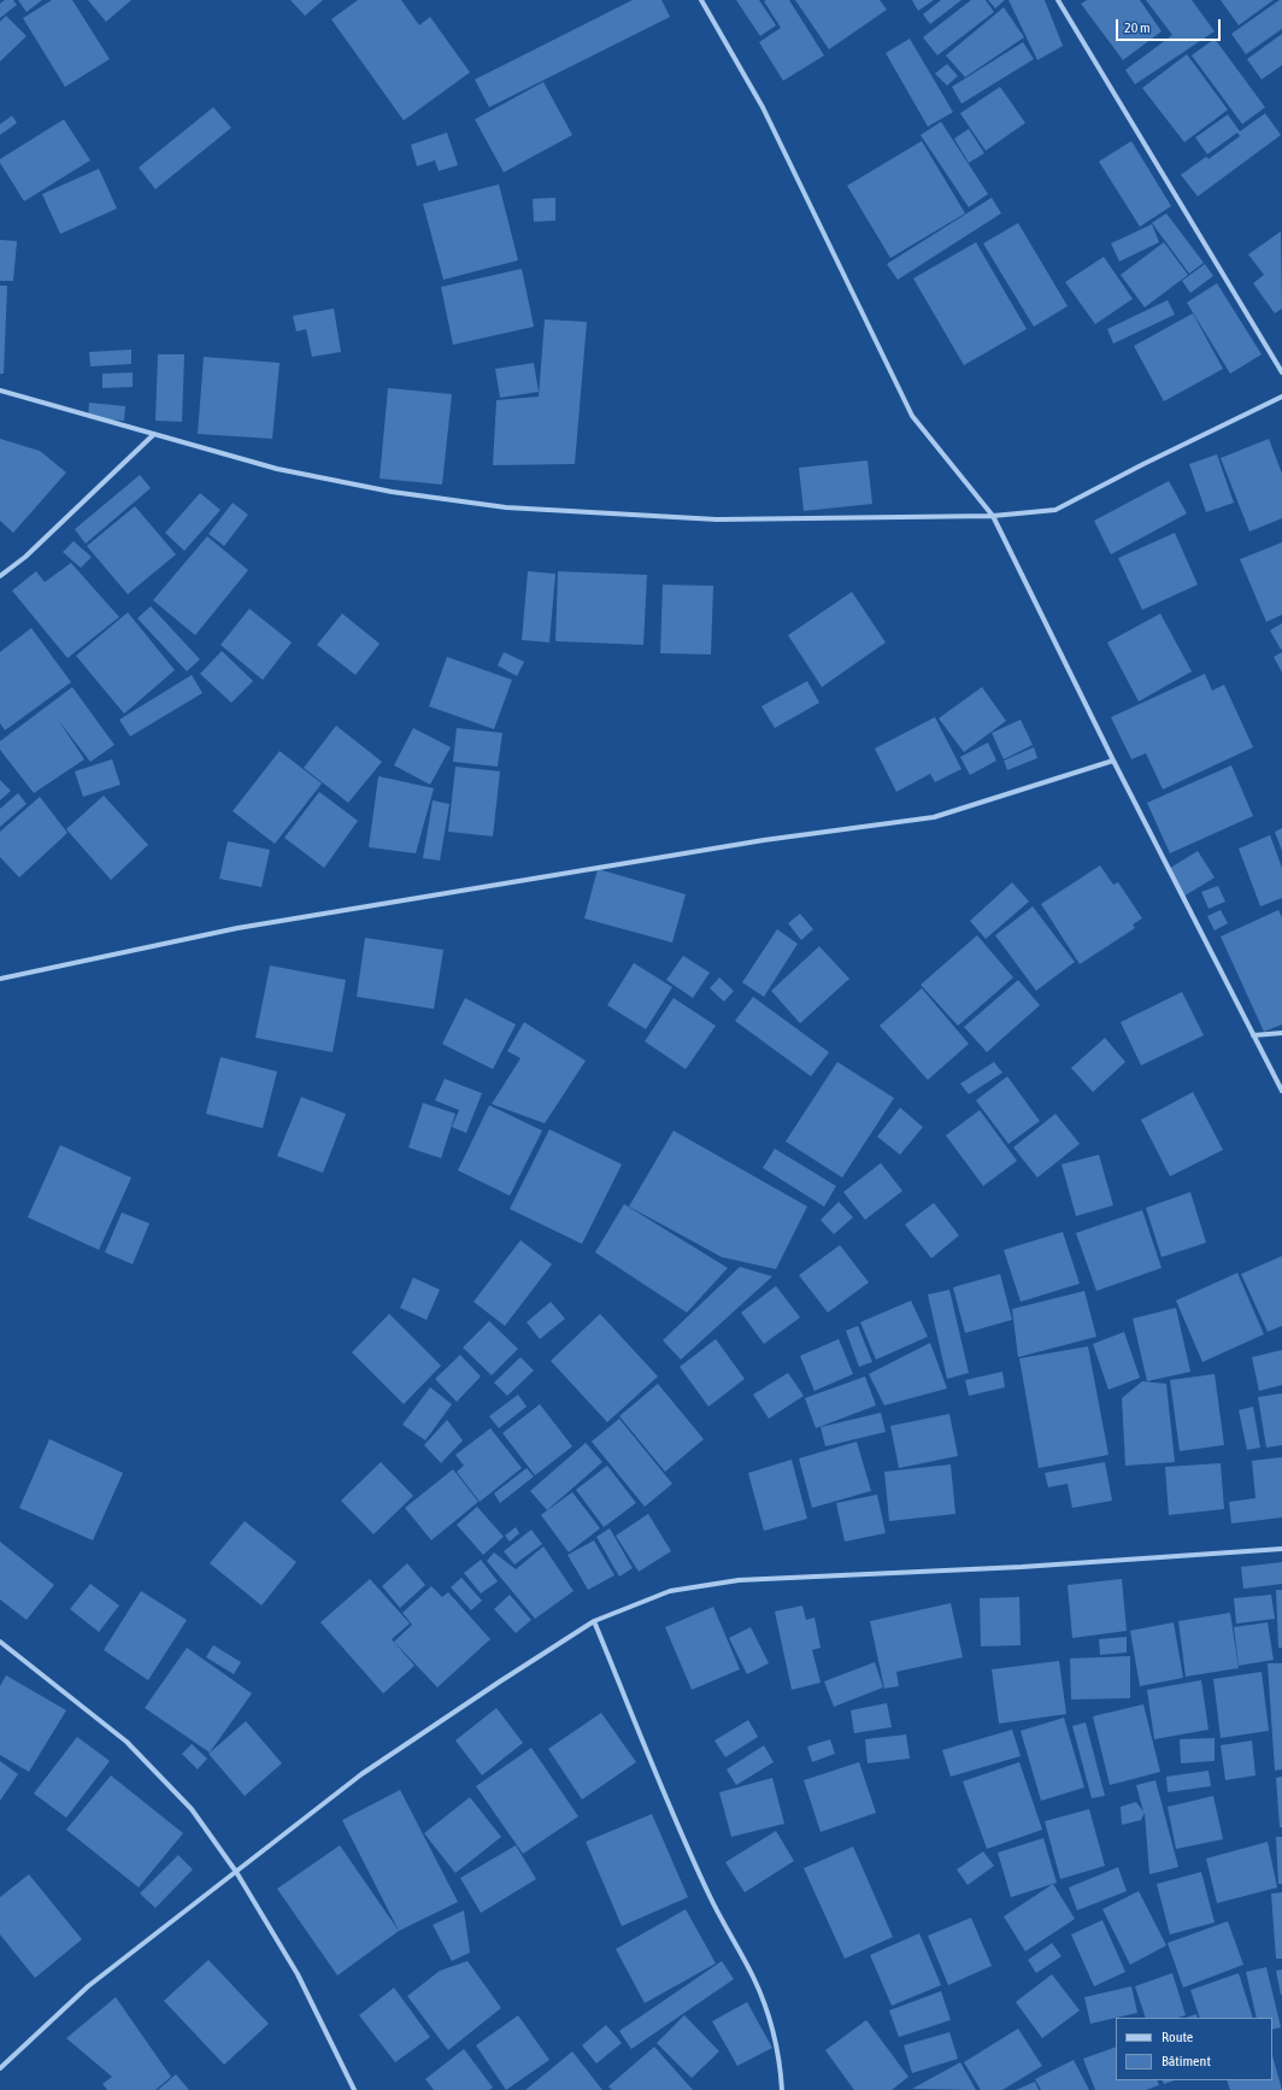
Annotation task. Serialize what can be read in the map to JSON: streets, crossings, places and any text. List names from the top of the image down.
{
  "legend": ["Route", "Bâtiment"],
  "scale_bar": "20 m"
}
